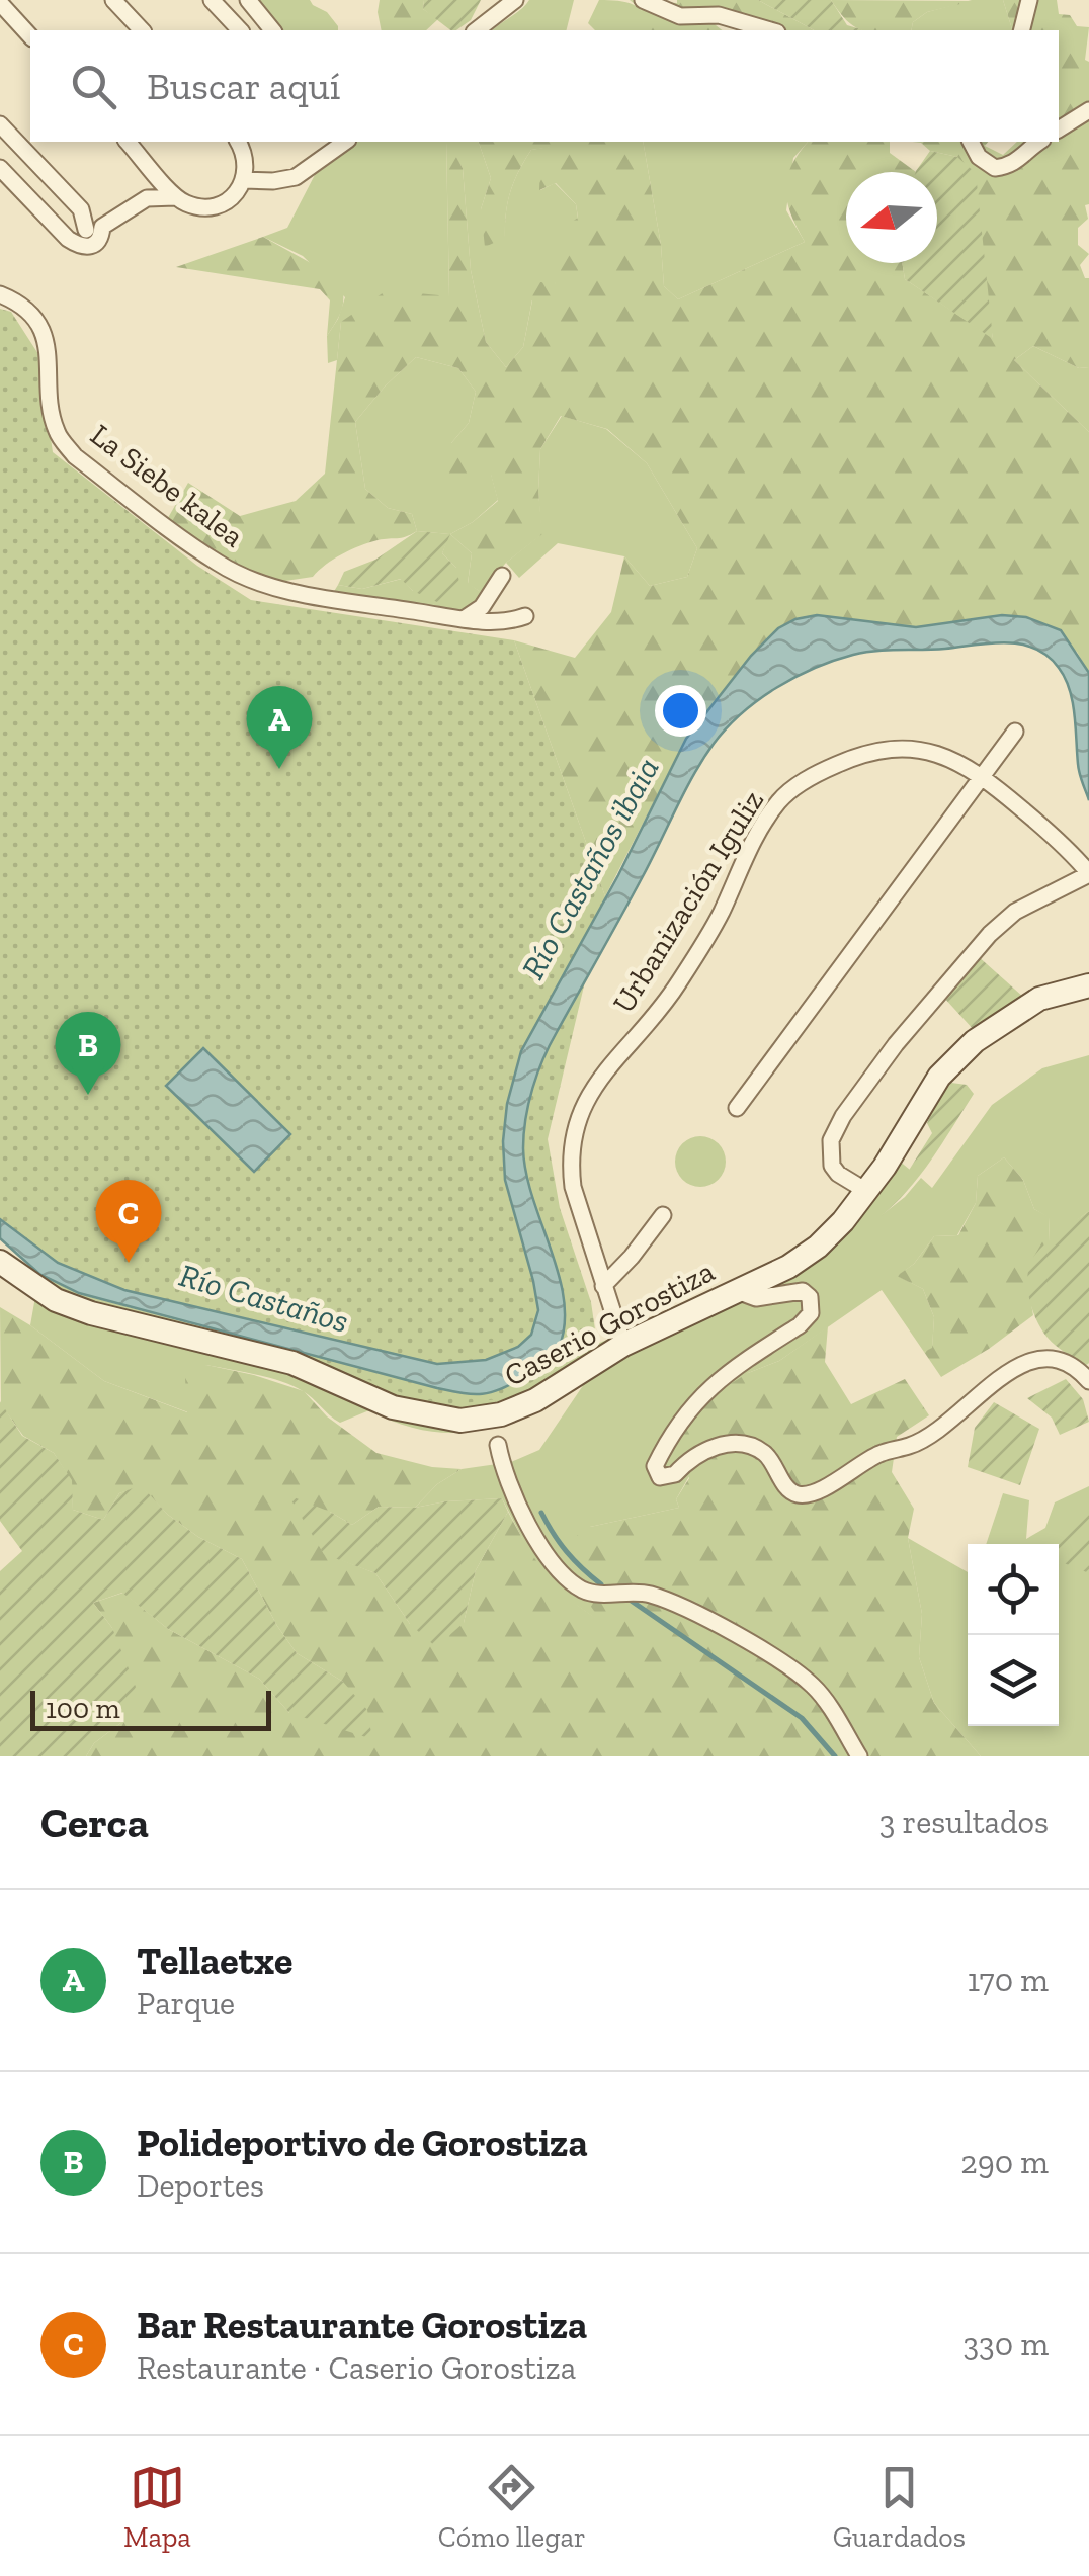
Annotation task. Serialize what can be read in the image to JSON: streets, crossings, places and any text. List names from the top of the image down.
{
  "streets": {
    "street": ["La Siebe kalea", "Urbanización Iguliz", "Caserio Gorostiza"]
  },
  "crossings": [
    ["Urbanización Iguliz", "Caserio Gorostiza"]
  ],
  "water": ["Río Castaños ibaia", "Río Castaños"],
  "scale_bar": "100 m",
  "north": "left",
  "page": {
    "search": "Buscar aquí",
    "pins": ["A", "B", "C"],
    "scale": "100 m",
    "heading": ["Cerca", "3 resultados"],
    "list": [
      {
        "mark": "A",
        "name": "Tellaetxe",
        "note": "Parque",
        "value": "170 m"
      },
      {
        "mark": "B",
        "name": "Polideportivo de Gorostiza",
        "note": "Deportes",
        "value": "290 m"
      },
      {
        "mark": "C",
        "name": "Bar Restaurante Gorostiza",
        "note": "Restaurante · Caserio Gorostiza",
        "value": "330 m"
      }
    ],
    "nav": ["Mapa", "Cómo llegar", "Guardados"]
  }
}
